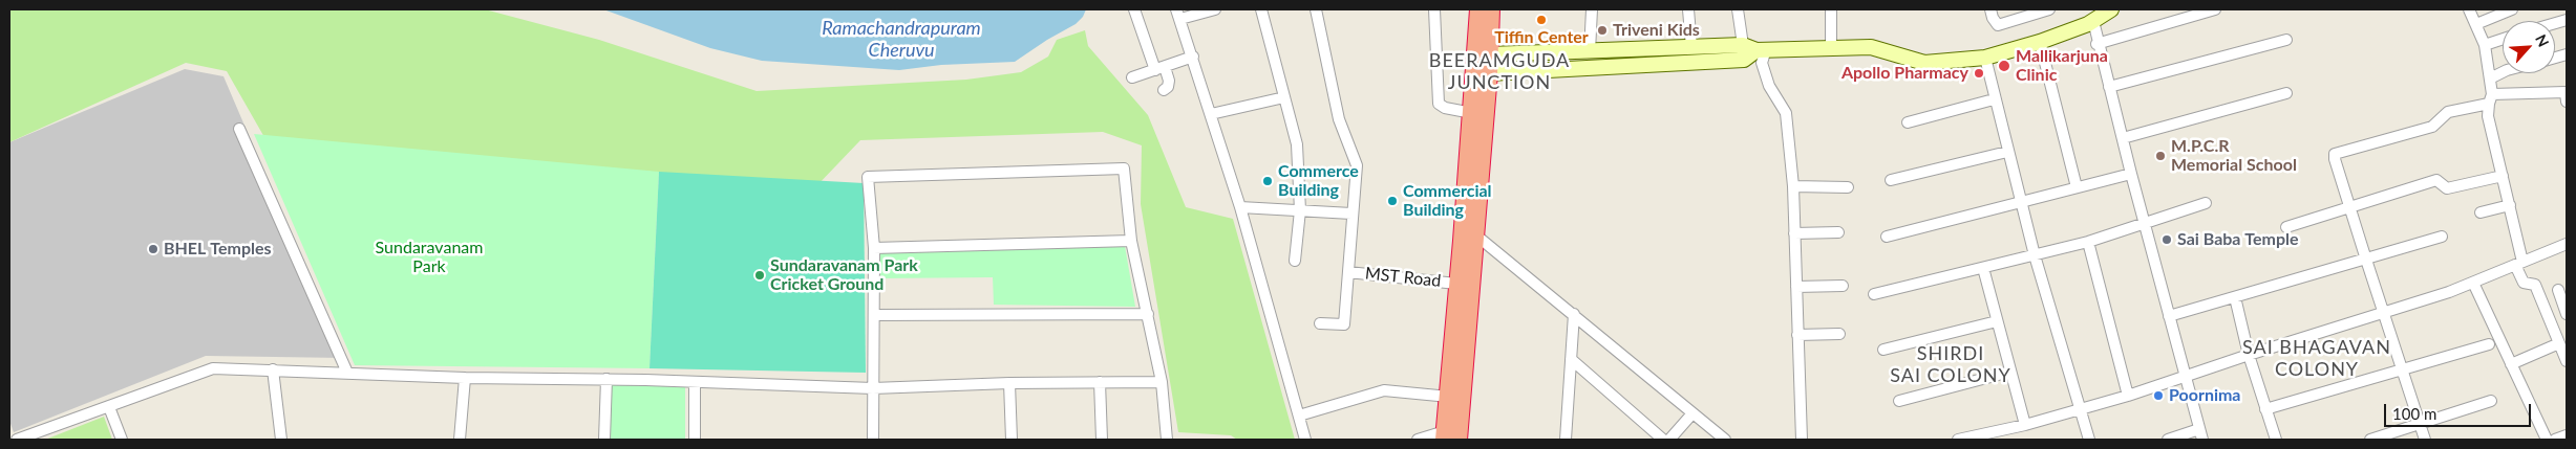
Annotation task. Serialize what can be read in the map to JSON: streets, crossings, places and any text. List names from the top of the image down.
{
  "streets": {
    "street": ["MST Road"]
  },
  "districts": ["BEERAMGUDA JUNCTION", "SAI BHAGAVAN COLONY", "SHIRDI SAI COLONY"],
  "water": ["Ramachandrapuram Cheruvu"],
  "parks": ["Sundaravanam Park"],
  "places": [
    "Tiffin Center",
    "Triveni Kids",
    "Mallikarjuna Clinic",
    "Apollo Pharmacy",
    "M.P.C.R Memorial School",
    "Commerce Building",
    "Commercial Building",
    "Sai Baba Temple",
    "BHEL Temples",
    "Sundaravanam Park Cricket Ground",
    "Poornima"
  ],
  "scale_bar": "100 m",
  "north": "top right"
}
